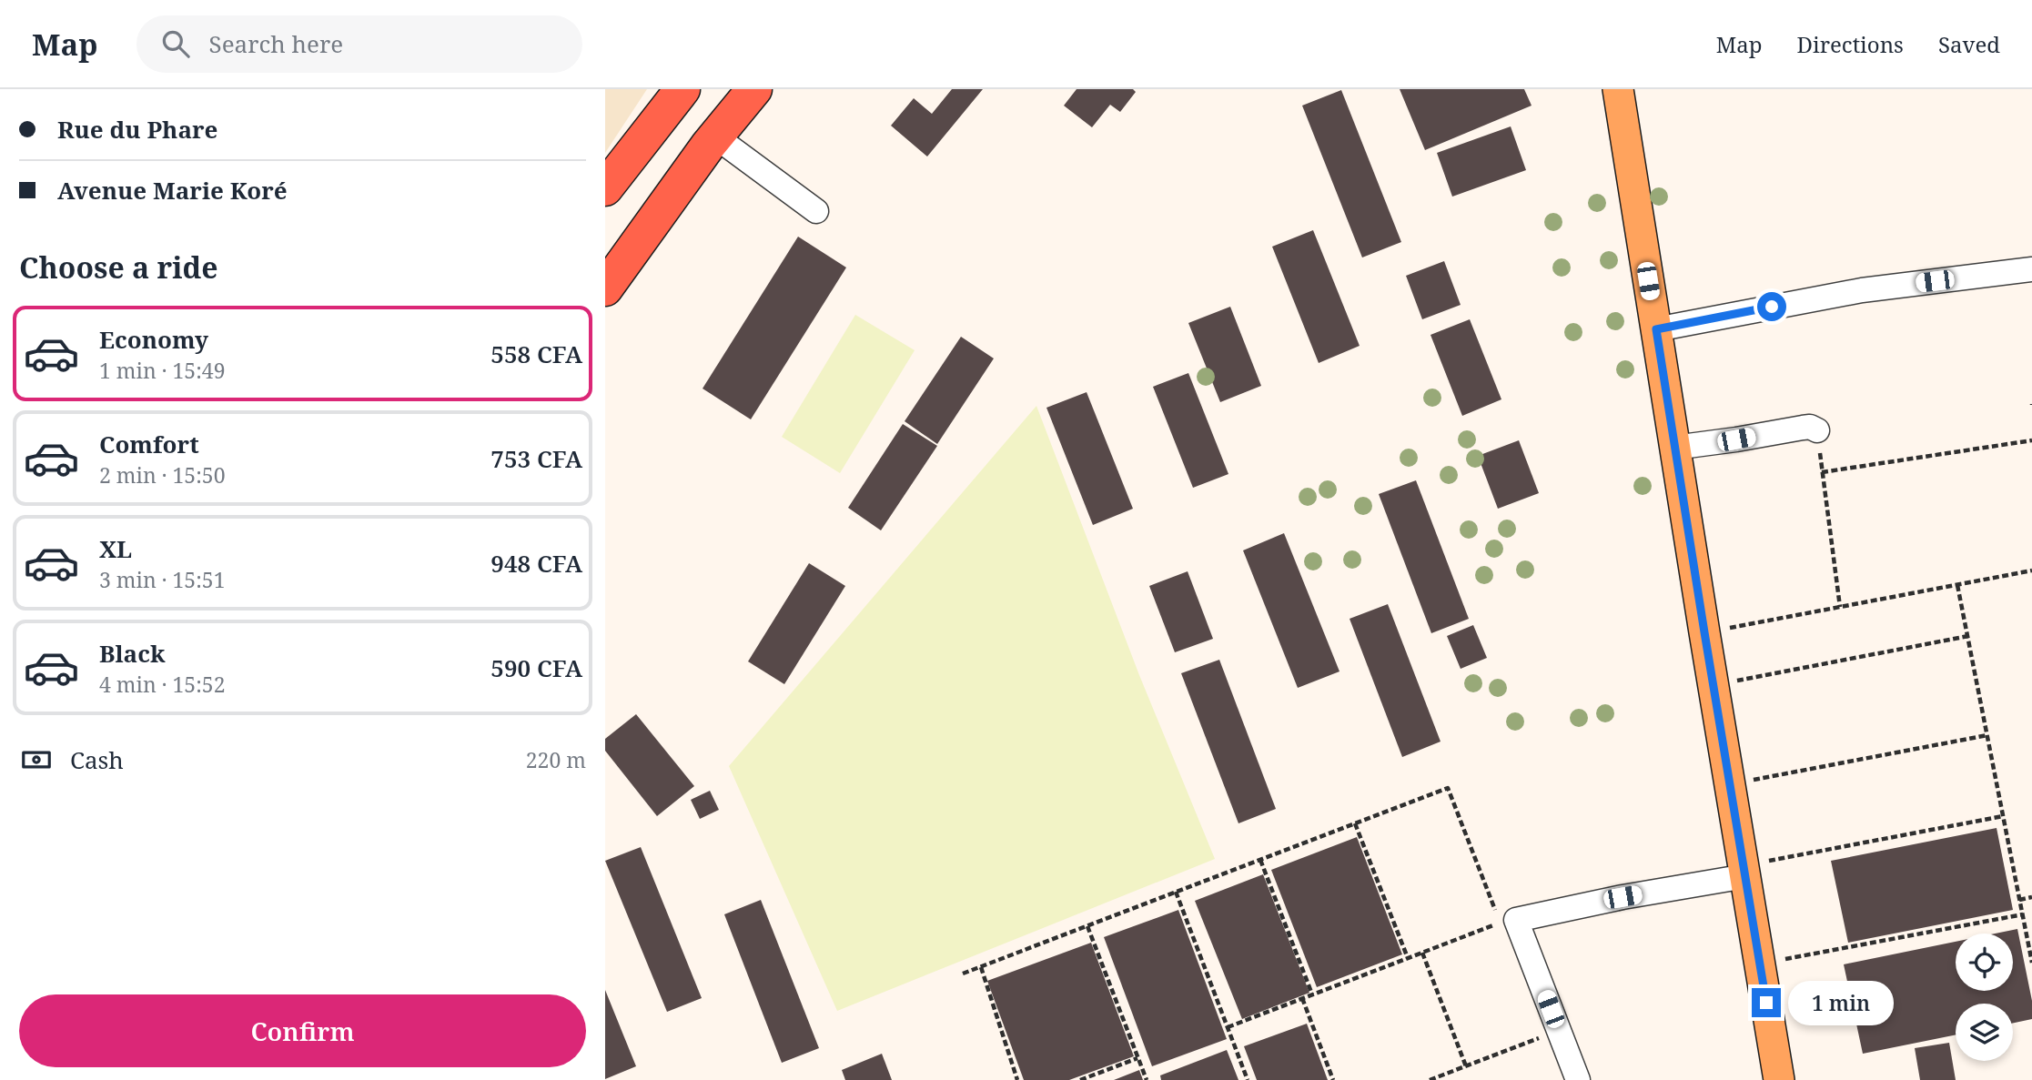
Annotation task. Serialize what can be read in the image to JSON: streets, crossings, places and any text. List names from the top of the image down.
{
  "page": {
    "header": "Map",
    "search": "Search here",
    "nav": ["Map", "Directions", "Saved"],
    "banner": ["Rue du Phare", "Avenue Marie Koré"],
    "heading": "Choose a ride",
    "list": [
      {
        "name": "Economy",
        "note": "1 min · 15:49",
        "value": "558 CFA"
      },
      {
        "name": "Comfort",
        "note": "2 min · 15:50",
        "value": "753 CFA"
      },
      {
        "name": "XL",
        "note": "3 min · 15:51",
        "value": "948 CFA"
      },
      {
        "name": "Black",
        "note": "4 min · 15:52",
        "value": "590 CFA"
      }
    ],
    "pay": ["Cash", "220 m"],
    "bubble": "1 min",
    "buttons": "Confirm"
  }
}
